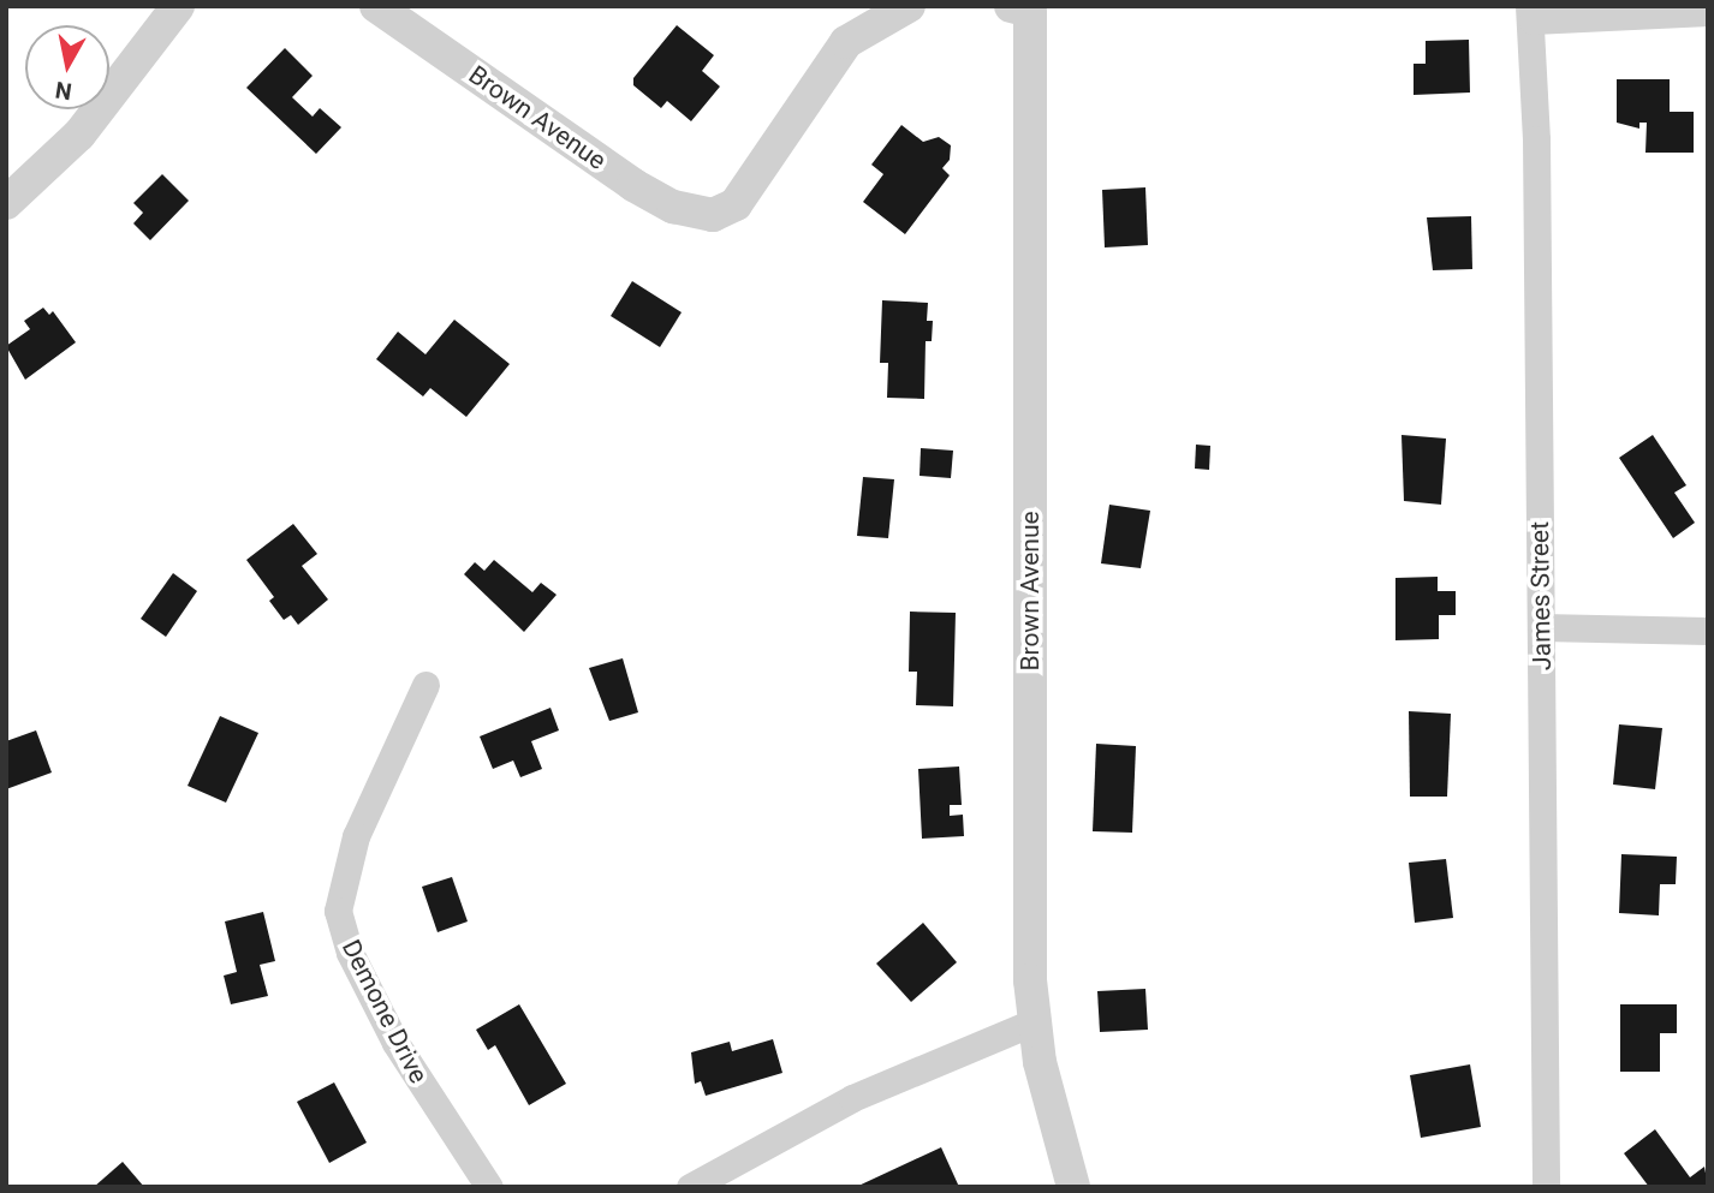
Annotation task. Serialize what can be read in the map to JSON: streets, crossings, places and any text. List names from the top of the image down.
{
  "streets": {
    "street": ["Brown Avenue", "James Street", "Demone Drive"]
  },
  "north": "bottom"
}
